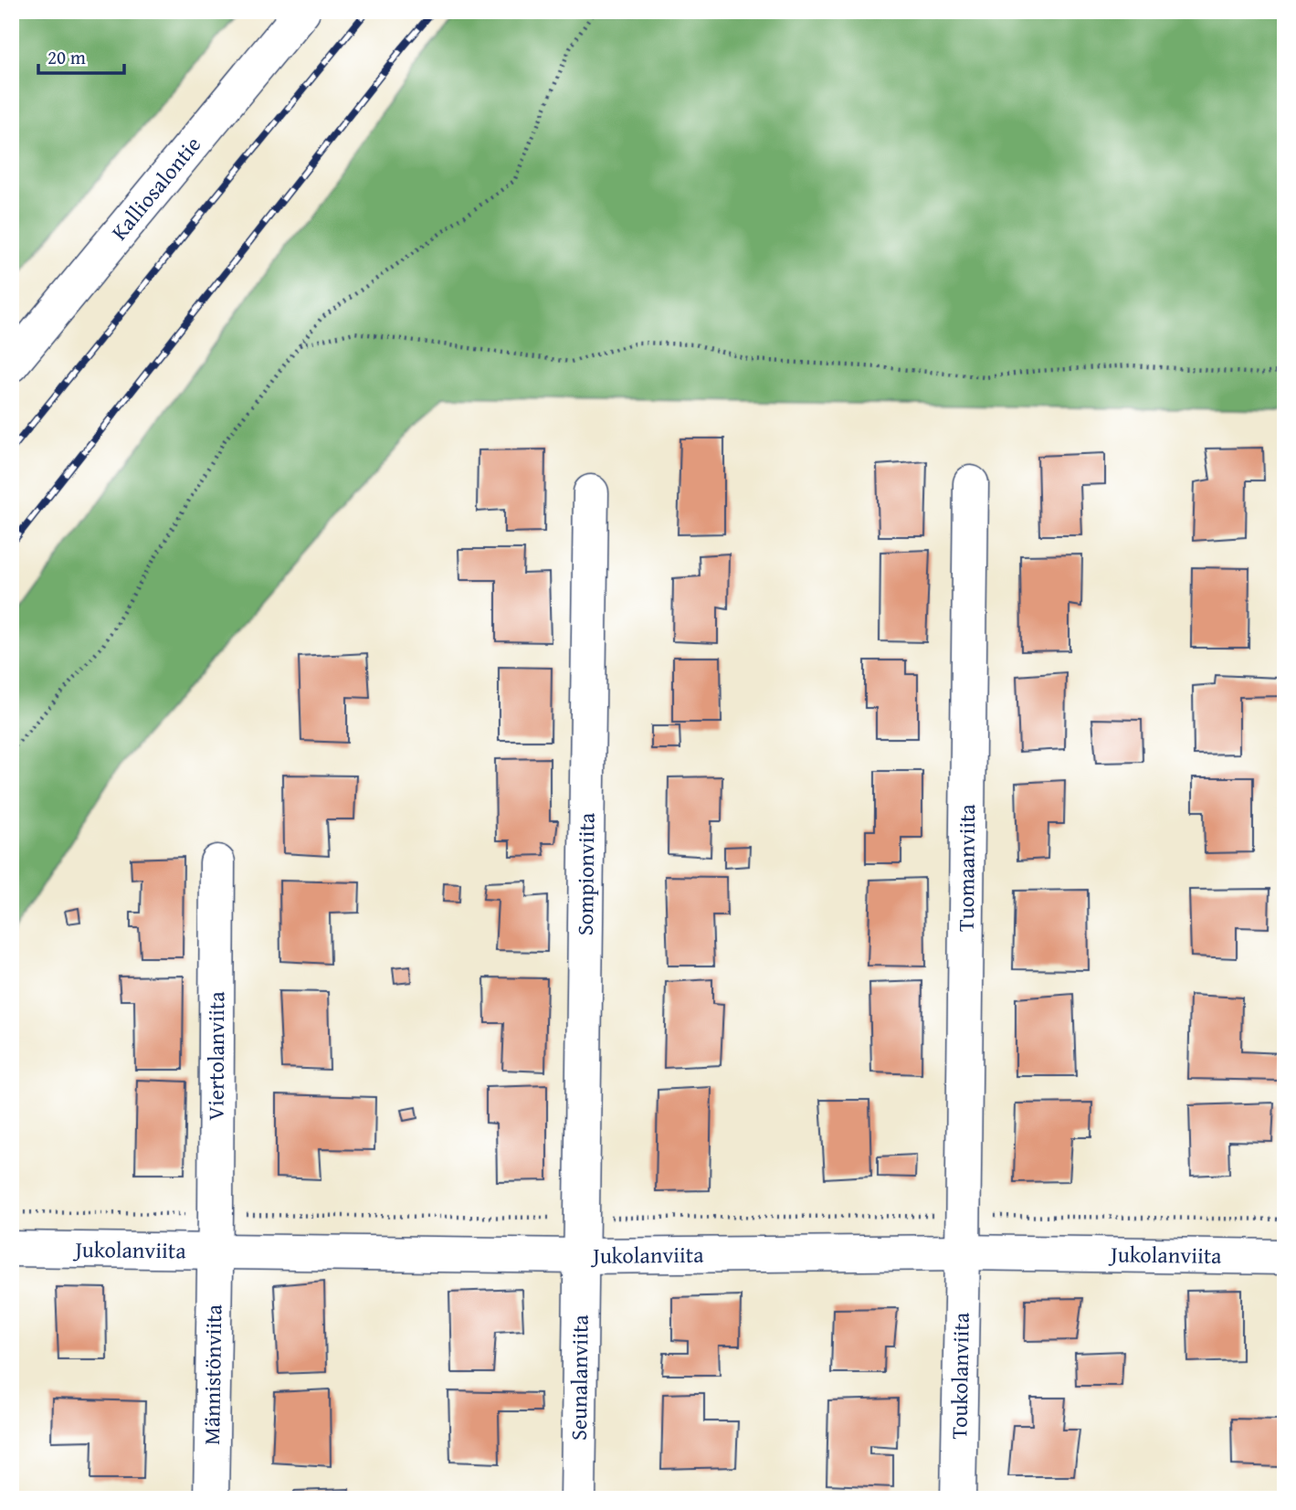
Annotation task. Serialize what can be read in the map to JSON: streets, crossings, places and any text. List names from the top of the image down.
{
  "streets": {
    "street": [
      "Kalliosalontie",
      "Tuomaanviita",
      "Sompionviita",
      "Viertolanviita",
      "Jukolanviita",
      "Männistönviita",
      "Toukolanviita",
      "Seunalanviita"
    ]
  },
  "crossings": [
    ["Tuomaanviita", "Jukolanviita"],
    ["Tuomaanviita", "Toukolanviita"],
    ["Sompionviita", "Jukolanviita"],
    ["Sompionviita", "Seunalanviita"],
    ["Viertolanviita", "Jukolanviita"],
    ["Viertolanviita", "Männistönviita"],
    ["Jukolanviita", "Männistönviita"],
    ["Jukolanviita", "Toukolanviita"],
    ["Jukolanviita", "Seunalanviita"]
  ],
  "scale_bar": "20 m"
}
